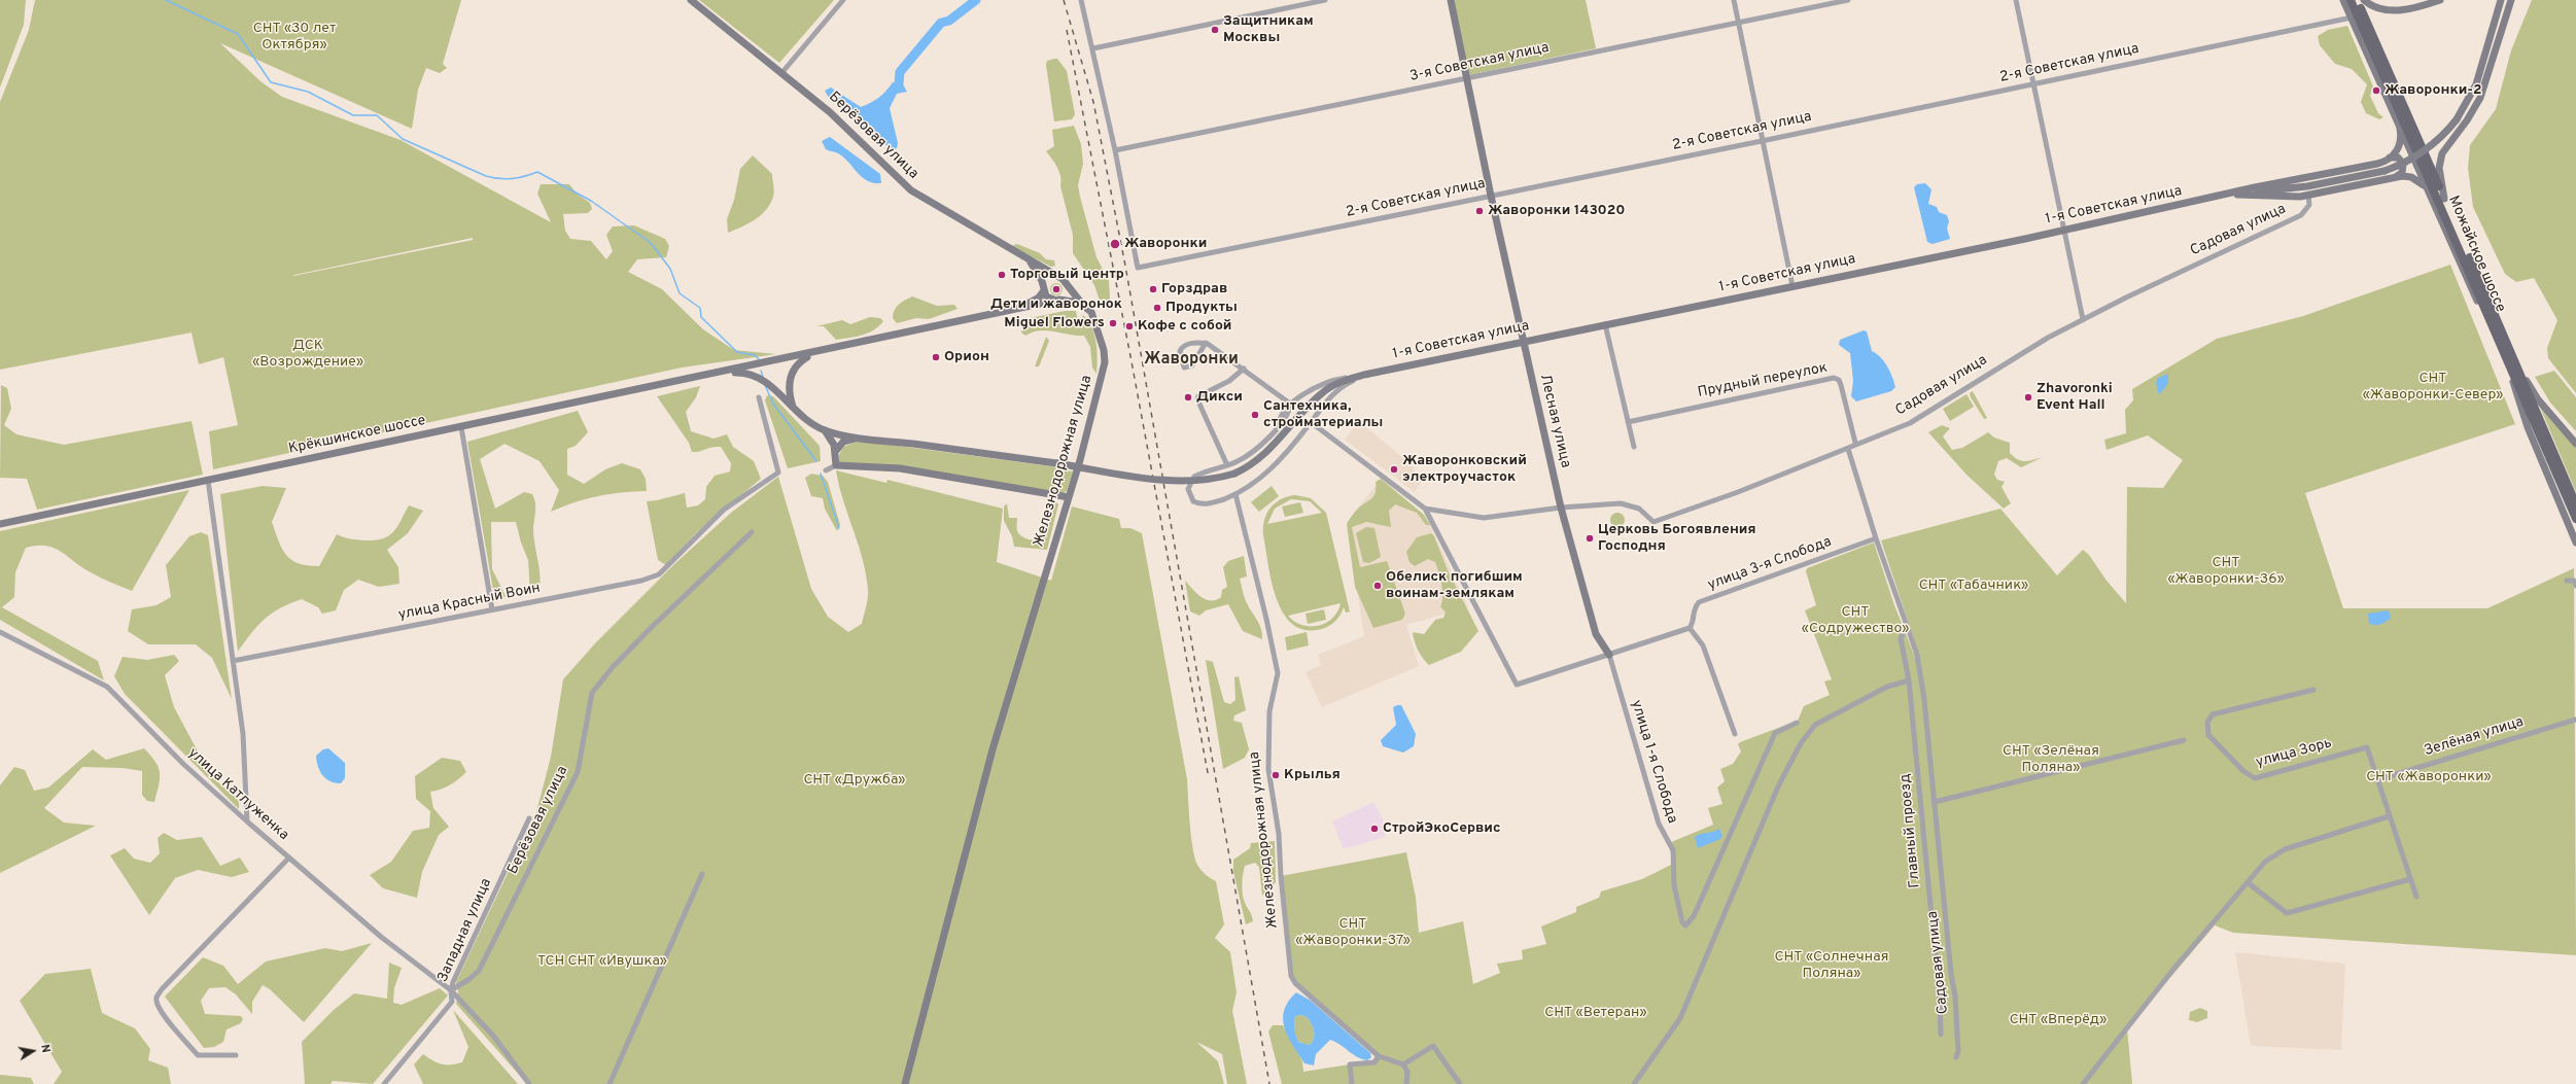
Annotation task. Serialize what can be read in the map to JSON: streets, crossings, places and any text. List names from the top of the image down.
{
  "streets": {
    "main road": [
      "Берёзовая улица",
      "1-я Советская улица",
      "Можайское шоссе",
      "Лесная улица",
      "Крёкшинское шоссе",
      "Железнодорожная улица"
    ],
    "street": [
      "3-я Советская улица",
      "2-я Советская улица",
      "Садовая улица",
      "Прудный переулок",
      "улица 3-я Слобода",
      "улица Красный Воин",
      "Зелёная улица",
      "улица Зорь",
      "улица 1-я Слобода",
      "улица Катлуженка",
      "Главный проезд",
      "Западная улица"
    ]
  },
  "crossings": [
    ["3-я Советская улица", "2-я Советская улица"],
    ["3-я Советская улица", "Лесная улица"],
    ["2-я Советская улица", "Лесная улица"],
    ["Берёзовая улица", "Железнодорожная улица"],
    ["Берёзовая улица", "улица Катлуженка"],
    ["Берёзовая улица", "Западная улица"],
    ["1-я Советская улица", "Лесная улица"],
    ["1-я Советская улица", "Крёкшинское шоссе"],
    ["Садовая улица", "Прудный переулок"],
    ["Садовая улица", "Лесная улица"],
    ["Садовая улица", "улица 3-я Слобода"],
    ["Садовая улица", "Главный проезд"],
    ["Лесная улица", "улица 1-я Слобода"],
    ["Зелёная улица", "улица Зорь"],
    ["улица Катлуженка", "Западная улица"]
  ],
  "districts": ["Жаворонки"],
  "parks": [
    "СНТ «30 лет Октября»",
    "ДСК «Возрождение»",
    "СНТ «Жаворонки-Север»",
    "СНТ «Жаворонки-36»",
    "СНТ «Табачник»",
    "СНТ «Содружество»",
    "СНТ «Зелёная Поляна»",
    "СНТ «Жаворонки»",
    "СНТ «Дружба»",
    "СНТ «Жаворонки-37»",
    "СНТ «Солнечная Поляна»",
    "ТСН СНТ «Ивушка»",
    "СНТ «Ветеран»",
    "СНТ «Вперёд»"
  ],
  "places": [
    "Защитникам Москвы",
    "Жаворонки-2",
    "Жаворонки 143020",
    "Жаворонки",
    "Торговый центр",
    "Дети и жаворонок",
    "Горздрав",
    "Продукты",
    "Miguel Flowers",
    "Кофе с собой",
    "Орион",
    "Дикси",
    "Zhavoronki Event Hall",
    "Сантехника, стройматериалы",
    "Жаворонковский электроучасток",
    "Церковь Богоявления Господня",
    "Обелиск погибшим воинам-землякам",
    "Крылья",
    "СтройЭкоСервис"
  ],
  "north": "right"
}
